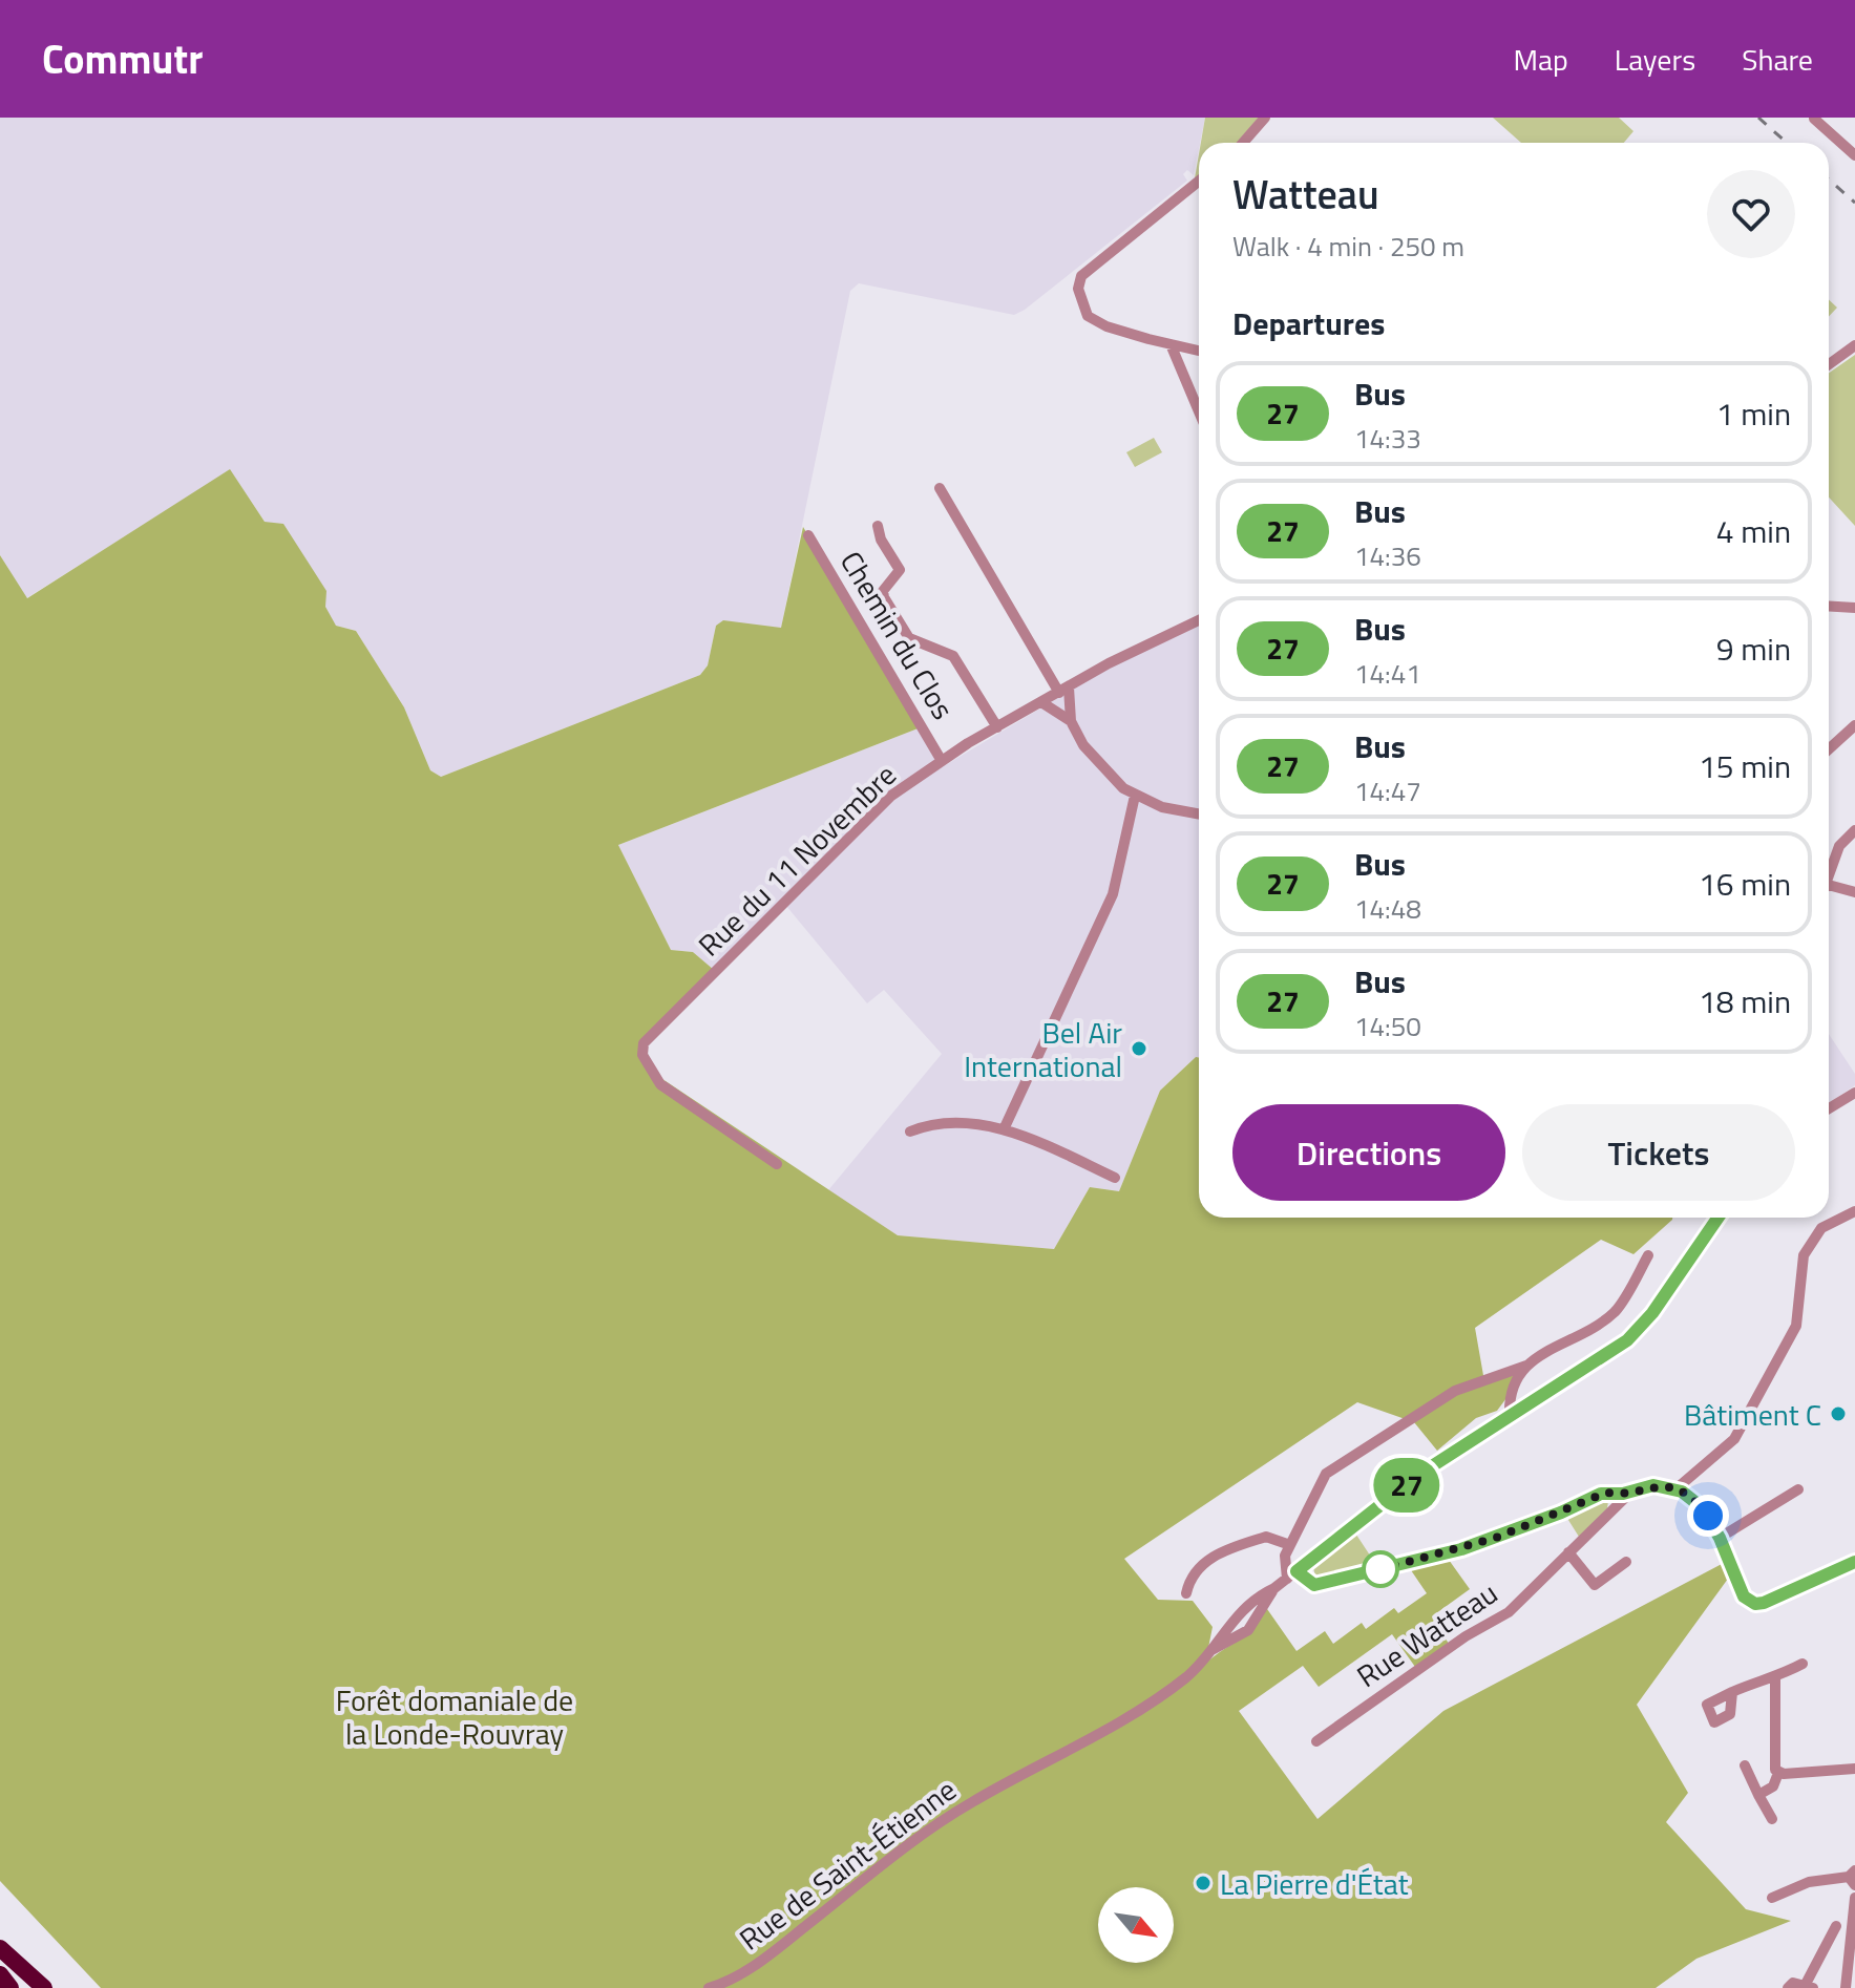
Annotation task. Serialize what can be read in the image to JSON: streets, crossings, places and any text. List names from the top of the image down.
{
  "streets": {
    "street": [
      "Chemin du Clos",
      "Rue du 11 Novembre",
      "Rue Watteau",
      "Rue de Saint-Étienne"
    ]
  },
  "crossings": [
    ["Chemin du Clos", "Rue du 11 Novembre"]
  ],
  "parks": ["Forêt domaniale de la Londe-Rouvray"],
  "places": ["Bel Air International", "Bâtiment C", "La Pierre d'État"],
  "lines": ["bus line 27"],
  "north": "bottom right",
  "page": {
    "header": "Commutr",
    "nav": ["Map", "Layers", "Share"],
    "on_map": "27",
    "heading": [
      ["Watteau", "Walk · 4 min · 250 m"],
      "Departures"
    ],
    "list": [
      {
        "mark": "27",
        "name": "Bus",
        "note": "14:33",
        "value": "1 min"
      },
      {
        "mark": "27",
        "name": "Bus",
        "note": "14:36",
        "value": "4 min"
      },
      {
        "mark": "27",
        "name": "Bus",
        "note": "14:41",
        "value": "9 min"
      },
      {
        "mark": "27",
        "name": "Bus",
        "note": "14:47",
        "value": "15 min"
      },
      {
        "mark": "27",
        "name": "Bus",
        "note": "14:48",
        "value": "16 min"
      },
      {
        "mark": "27",
        "name": "Bus",
        "note": "14:50",
        "value": "18 min"
      }
    ],
    "buttons": ["Directions", "Tickets"]
  }
}
